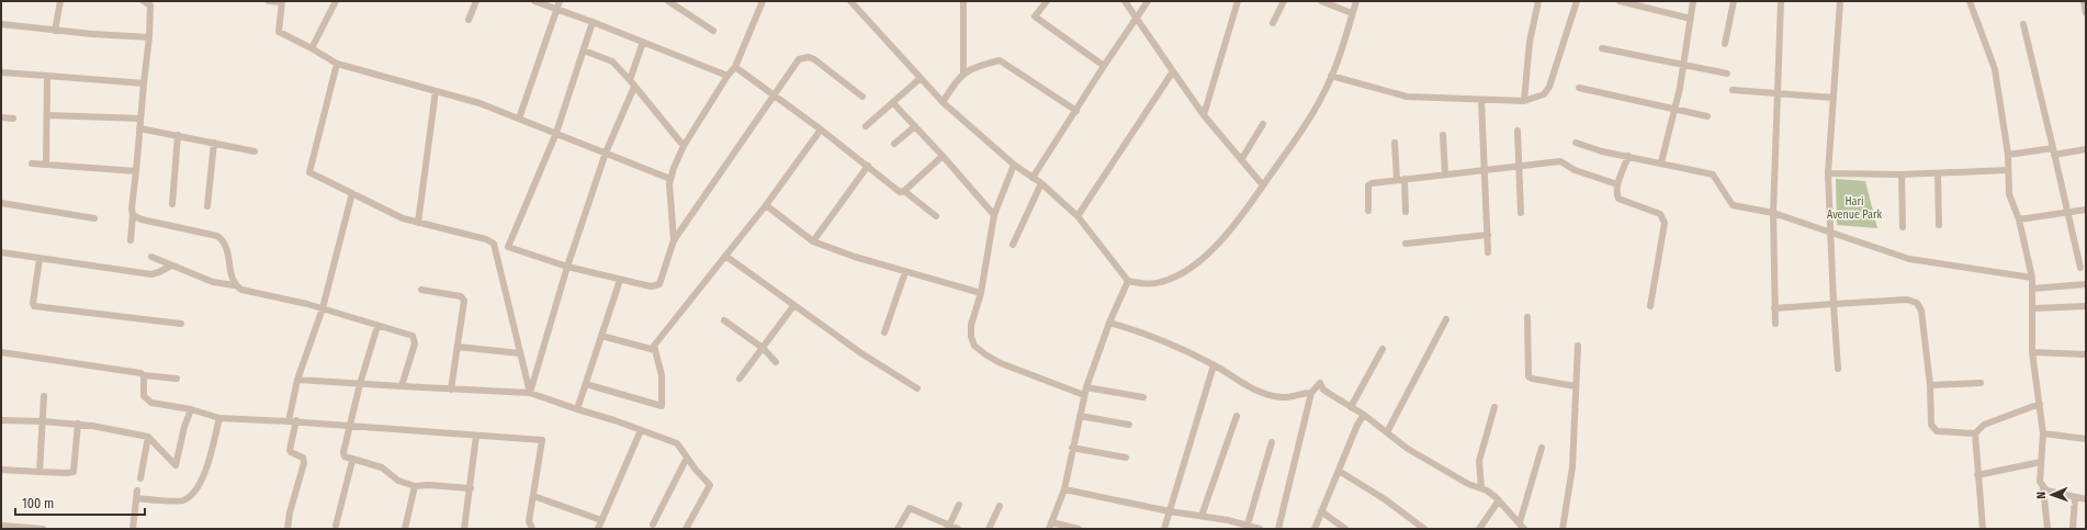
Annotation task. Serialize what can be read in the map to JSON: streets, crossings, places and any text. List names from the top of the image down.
{
  "parks": ["Hari Avenue Park"],
  "scale_bar": "100 m",
  "north": "left"
}
